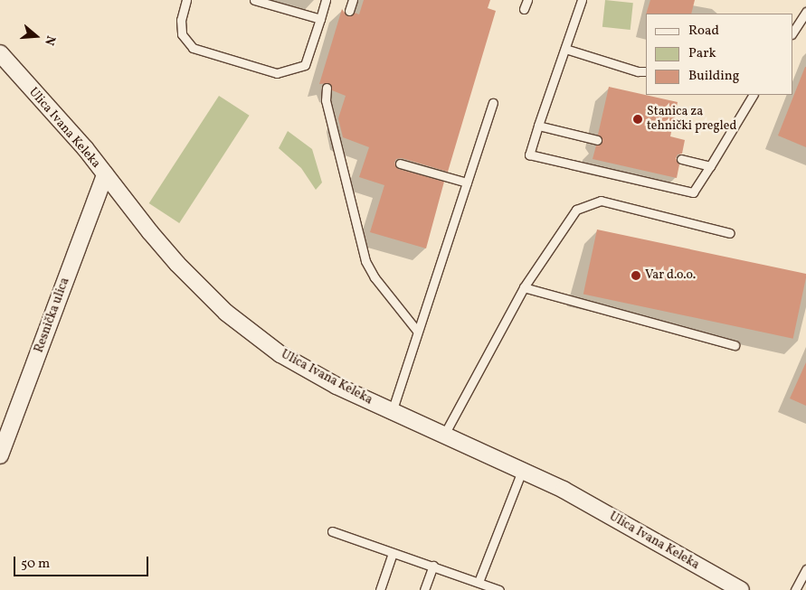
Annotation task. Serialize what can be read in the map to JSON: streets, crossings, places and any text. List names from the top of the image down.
{
  "streets": {
    "street": ["Ulica Ivana Keleka", "Resnička ulica"]
  },
  "crossings": [
    ["Ulica Ivana Keleka", "Resnička ulica"]
  ],
  "places": ["Stanica za tehnički pregled", "Var d.o.o."],
  "legend": ["Road", "Park", "Building"],
  "scale_bar": "50 m",
  "north": "right"
}
